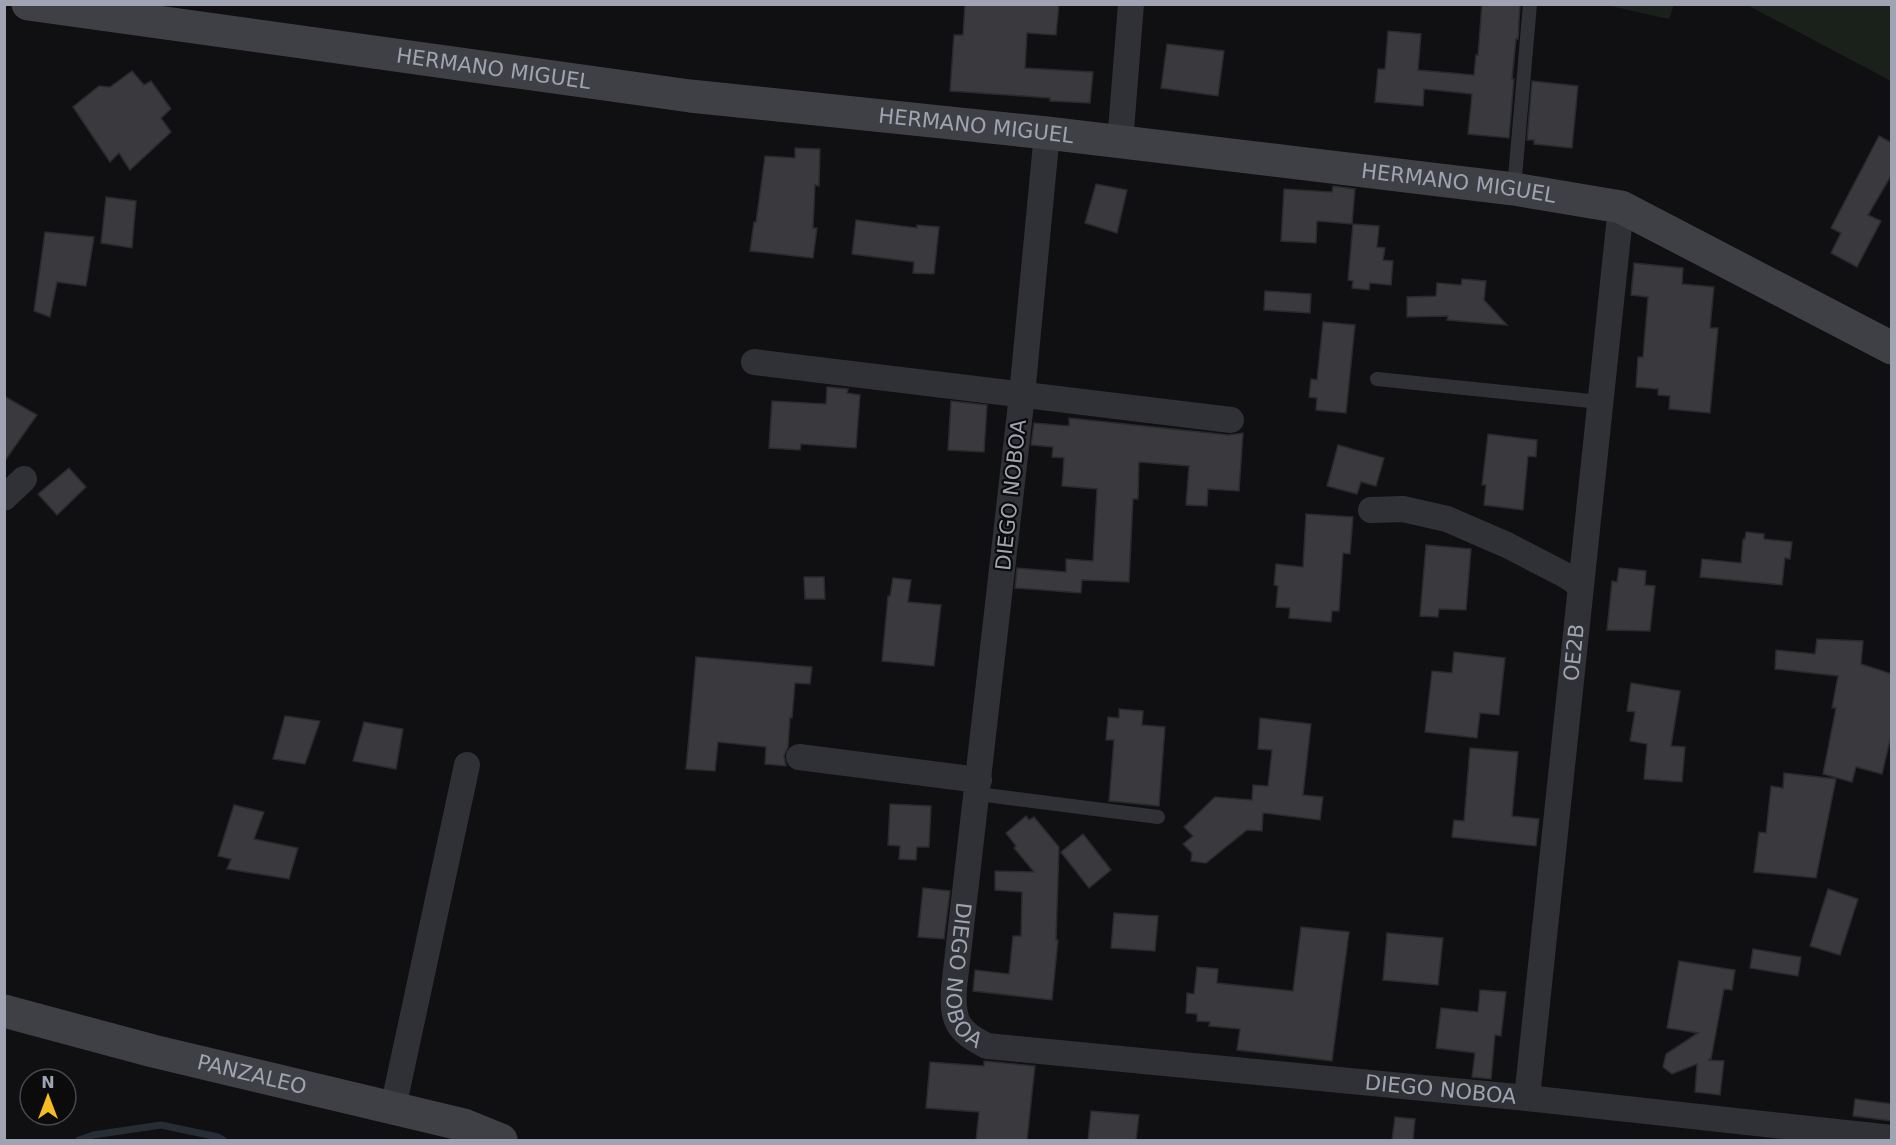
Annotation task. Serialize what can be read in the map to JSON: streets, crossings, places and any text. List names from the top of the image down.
{
  "streets": {
    "street": [
      "HERMANO MIGUEL",
      "DIEGO NOBOA",
      "OE2B",
      "PANZALEO"
    ]
  },
  "crossings": [
    ["HERMANO MIGUEL", "DIEGO NOBOA"],
    ["HERMANO MIGUEL", "OE2B"],
    ["DIEGO NOBOA", "OE2B"]
  ],
  "north": "top"
}
